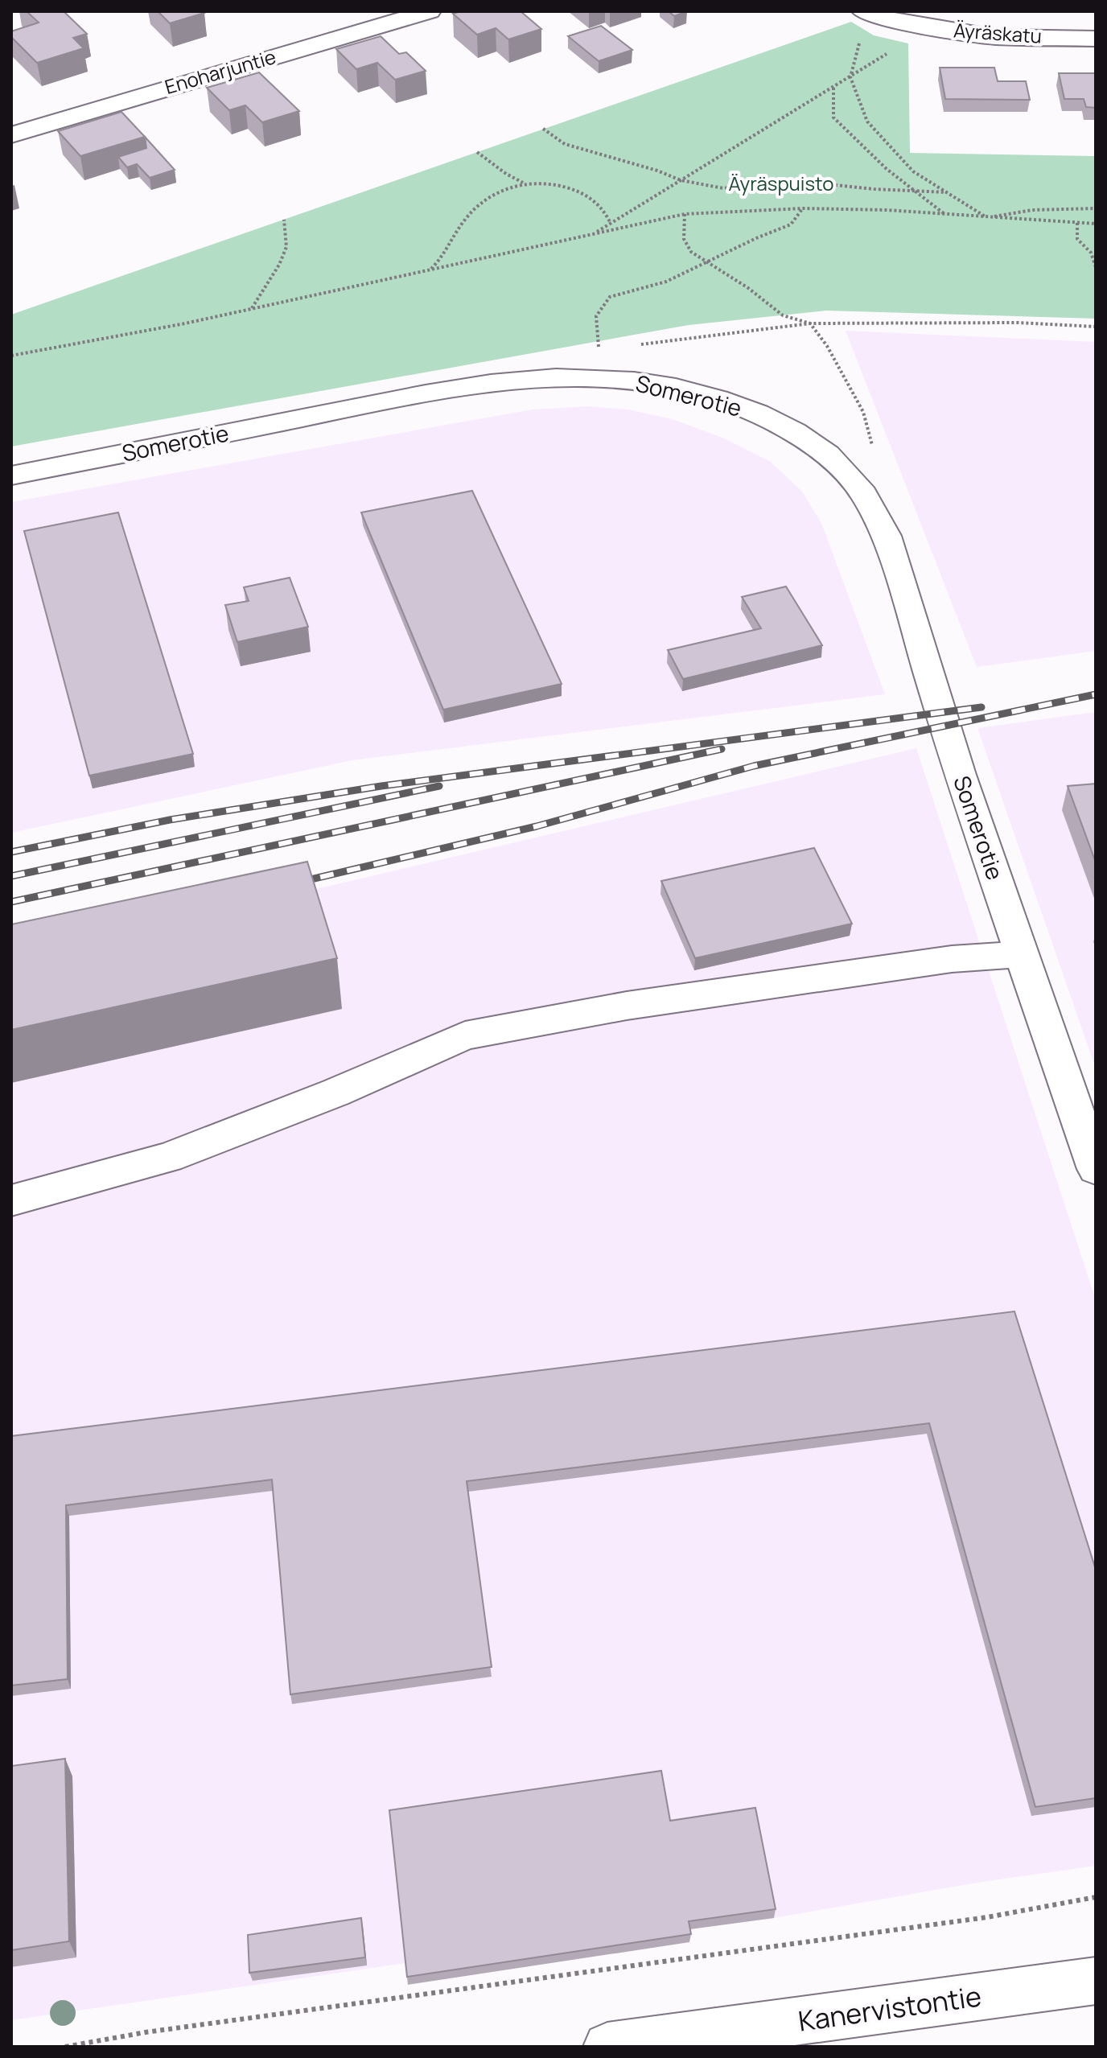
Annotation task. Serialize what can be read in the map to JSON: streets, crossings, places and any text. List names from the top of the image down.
{
  "streets": {
    "street": [
      "Äyräskatu",
      "Enoharjuntie",
      "Somerotie",
      "Kanervistontie"
    ]
  },
  "parks": ["Äyräspuisto"]
}
